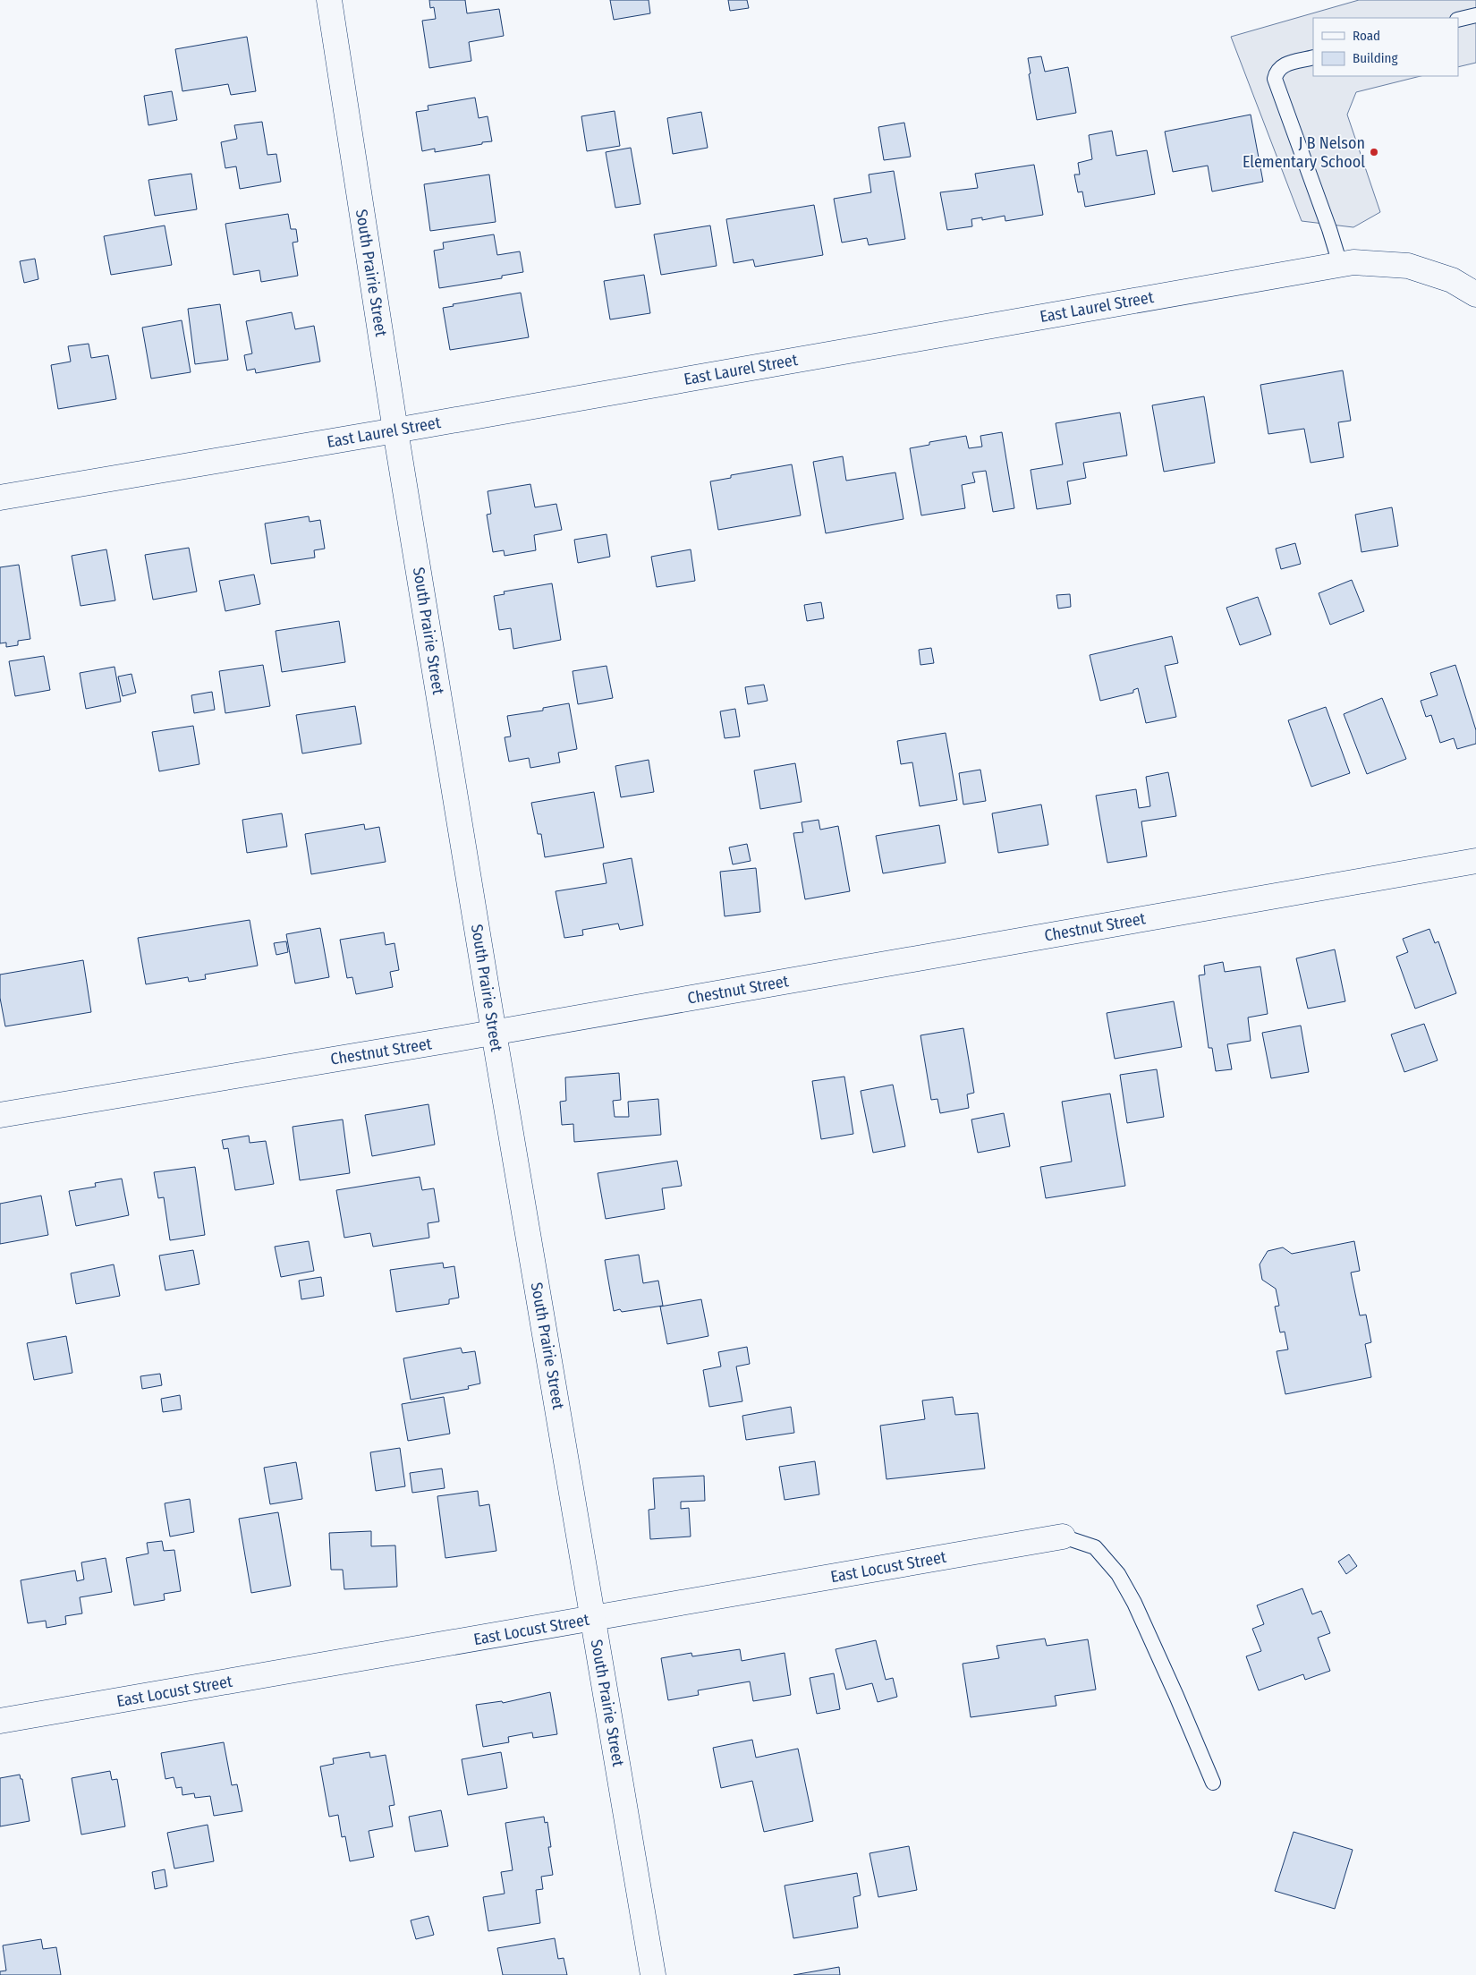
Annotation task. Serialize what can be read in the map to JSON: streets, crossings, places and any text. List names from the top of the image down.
{
  "streets": {
    "street": [
      "South Prairie Street",
      "East Laurel Street",
      "Chestnut Street",
      "East Locust Street"
    ]
  },
  "crossings": [
    ["South Prairie Street", "East Laurel Street"],
    ["South Prairie Street", "Chestnut Street"],
    ["South Prairie Street", "East Locust Street"]
  ],
  "places": ["J B Nelson Elementary School"],
  "legend": ["Road", "Building"]
}
